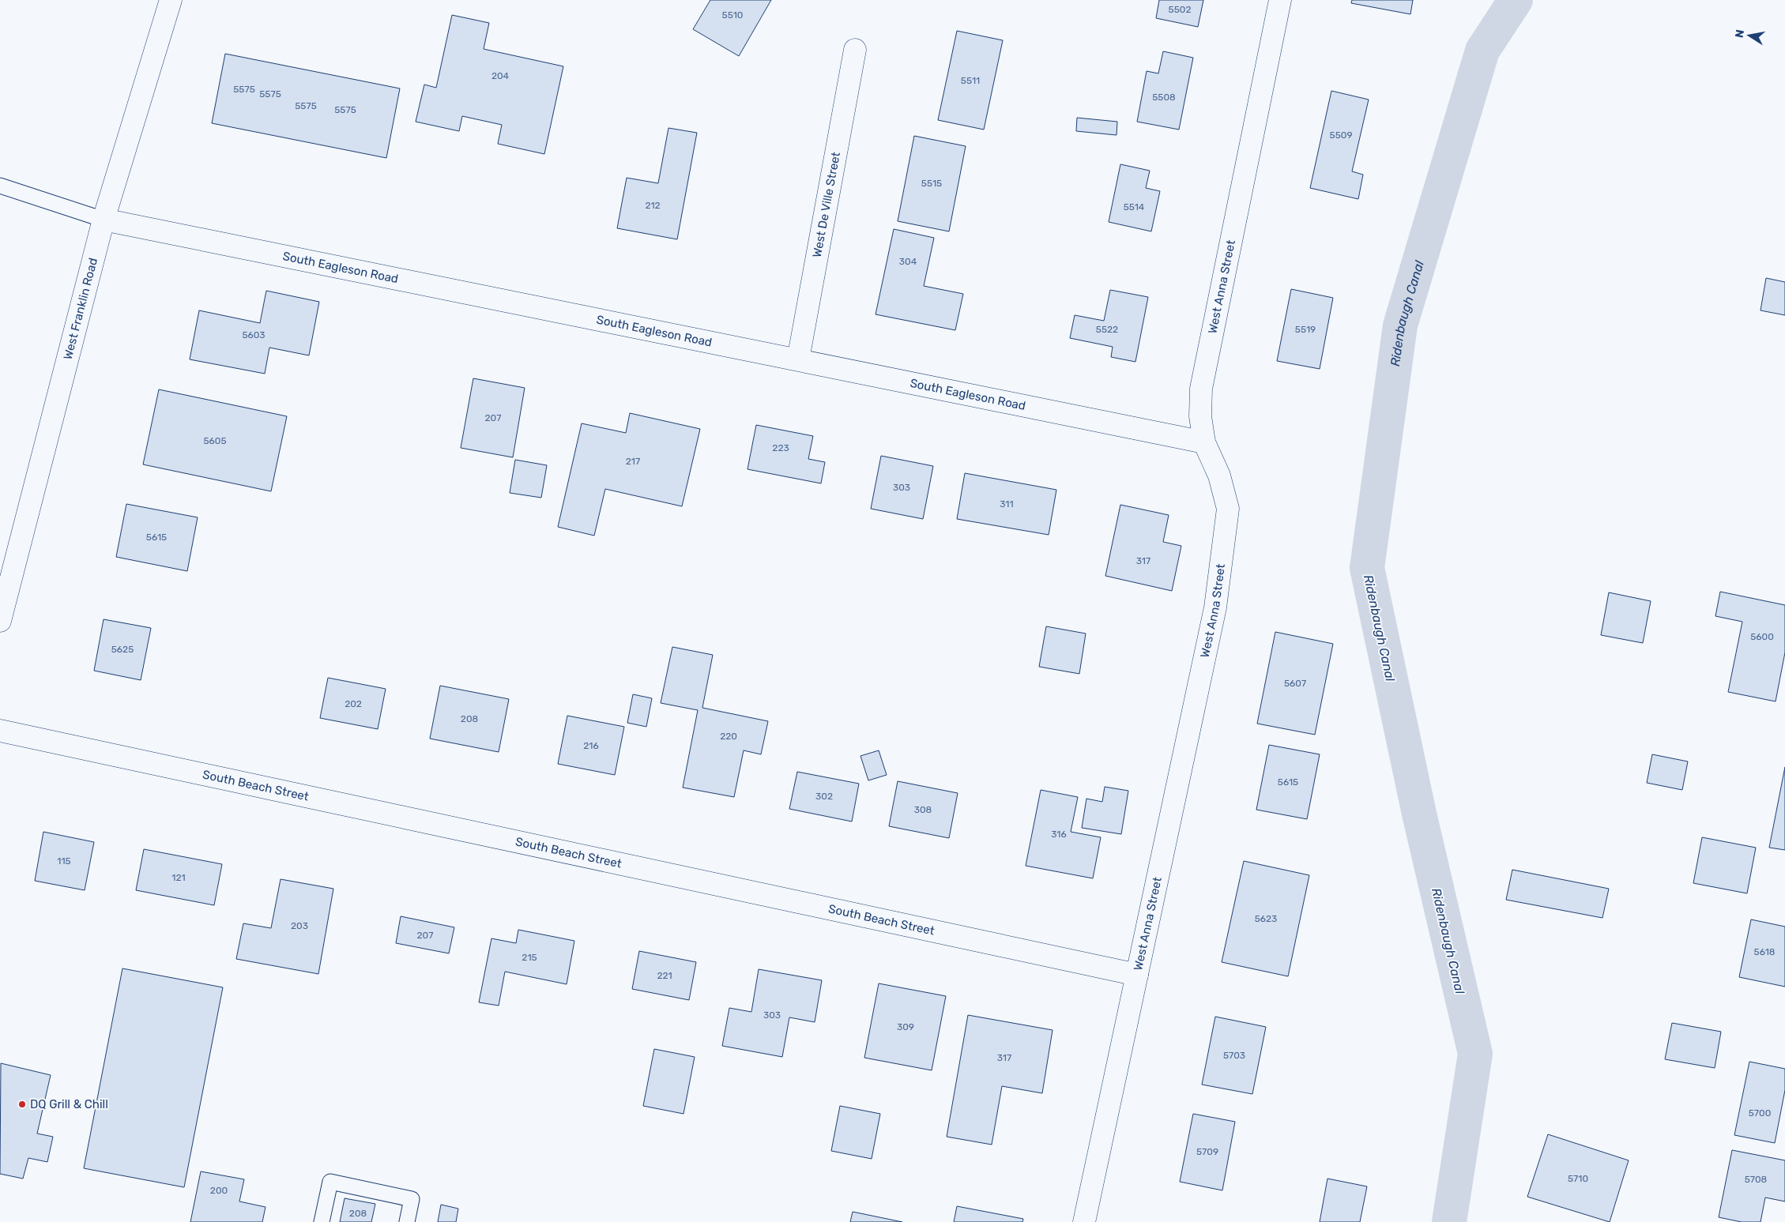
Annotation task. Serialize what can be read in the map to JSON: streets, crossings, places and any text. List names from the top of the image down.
{
  "streets": {
    "street": [
      "West De Ville Street",
      "South Eagleson Road",
      "West Anna Street",
      "West Franklin Road",
      "South Beach Street"
    ]
  },
  "crossings": [
    ["West De Ville Street", "South Eagleson Road"],
    ["South Eagleson Road", "West Anna Street"],
    ["South Eagleson Road", "West Franklin Road"],
    ["West Anna Street", "South Beach Street"]
  ],
  "water": ["Ridenbaugh Canal"],
  "places": ["DQ Grill & Chill"],
  "house_numbers": [
    "5502",
    "5510",
    "204",
    "5511",
    "5575",
    "5575",
    "5508",
    "5575",
    "5575",
    "5509",
    "5515",
    "212",
    "5514",
    "304",
    "5522",
    "5519",
    "5603",
    "207",
    "5605",
    "223",
    "217",
    "303",
    "311",
    "5615",
    "317",
    "5600",
    "5625",
    "5607",
    "202",
    "208",
    "220",
    "216",
    "5615",
    "302",
    "308",
    "316",
    "115",
    "121",
    "5623",
    "203",
    "207",
    "5618",
    "215",
    "221",
    "303",
    "309",
    "5703",
    "317",
    "5700",
    "5709",
    "5710",
    "5708",
    "200",
    "208"
  ],
  "north": "left"
}
